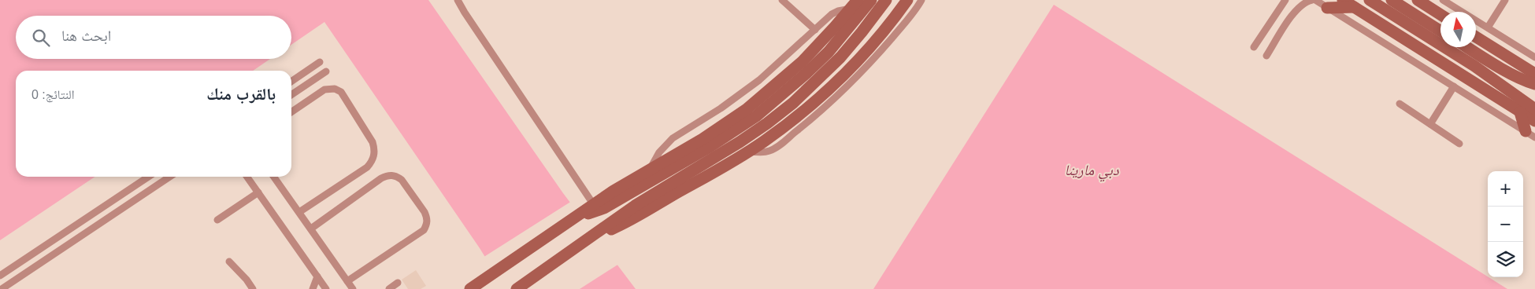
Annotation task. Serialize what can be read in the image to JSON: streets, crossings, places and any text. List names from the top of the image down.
{
  "water": ["دبي مارينا"],
  "north": "top",
  "page": {
    "search": "ابحث هنا",
    "heading": ["بالقرب منك", "النتائج: 0"],
    "map_buttons": ["+", "−"]
  }
}
